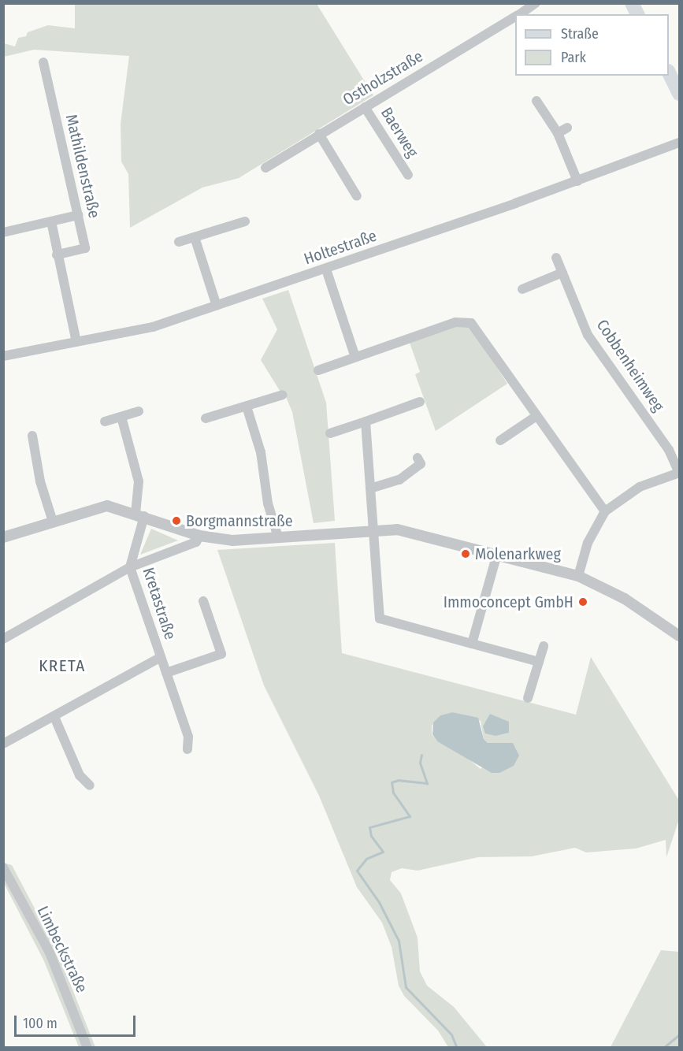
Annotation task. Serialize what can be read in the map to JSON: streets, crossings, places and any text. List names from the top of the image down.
{
  "streets": {
    "street": [
      "Ostholzstraße",
      "Baerweg",
      "Mathildenstraße",
      "Holtestraße",
      "Cobbenheimweg",
      "Kretastraße",
      "Limbeckstraße"
    ]
  },
  "crossings": [
    ["Ostholzstraße", "Baerweg"]
  ],
  "districts": ["KRETA"],
  "places": ["Borgmannstraße", "Molenarkweg", "Immoconcept GmbH"],
  "legend": ["Straße", "Park"],
  "scale_bar": "100 m"
}
